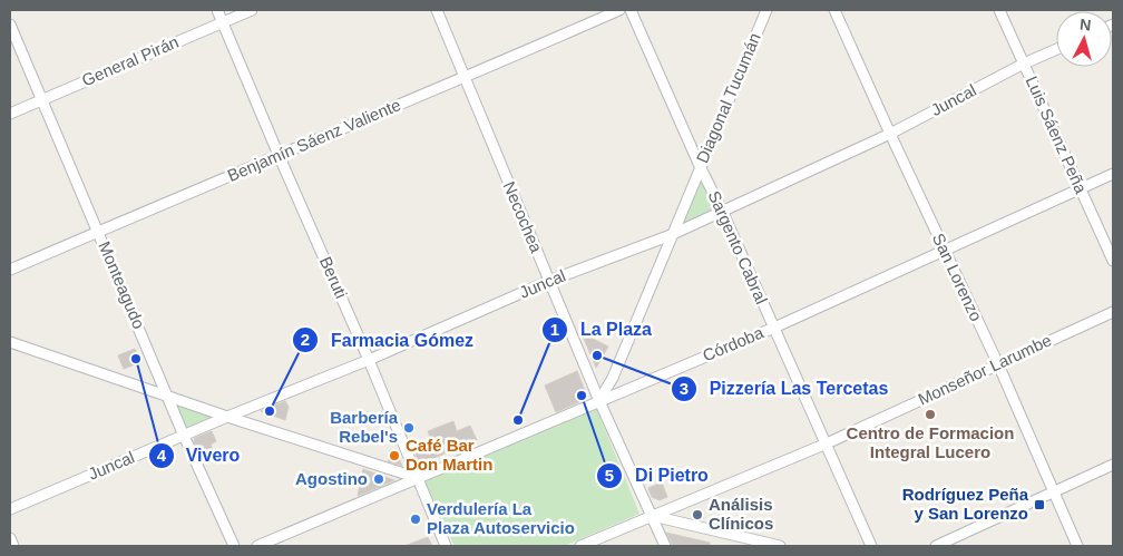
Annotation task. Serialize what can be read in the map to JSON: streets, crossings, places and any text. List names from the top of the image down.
{
  "streets": {
    "street": [
      "General Pirán",
      "Diagonal Tucumán",
      "Juncal",
      "Luis Sáenz Peña",
      "Benjamín Sáenz Valiente",
      "Necochea",
      "Sargento Cabral",
      "Beruti",
      "San Lorenzo",
      "Monteagudo",
      "Córdoba",
      "Monseñor Larumbe"
    ]
  },
  "crossings": [
    ["General Pirán", "Beruti"],
    ["General Pirán", "Monteagudo"],
    ["Diagonal Tucumán", "Juncal"],
    ["Diagonal Tucumán", "Necochea"],
    ["Diagonal Tucumán", "Sargento Cabral"],
    ["Diagonal Tucumán", "Córdoba"],
    ["Juncal", "Luis Sáenz Peña"],
    ["Juncal", "Necochea"],
    ["Juncal", "Sargento Cabral"],
    ["Juncal", "Beruti"],
    ["Juncal", "San Lorenzo"],
    ["Juncal", "Monteagudo"],
    ["Luis Sáenz Peña", "Córdoba"],
    ["Benjamín Sáenz Valiente", "Necochea"],
    ["Benjamín Sáenz Valiente", "Beruti"],
    ["Benjamín Sáenz Valiente", "Monteagudo"],
    ["Necochea", "Córdoba"],
    ["Necochea", "Monseñor Larumbe"],
    ["Sargento Cabral", "Córdoba"],
    ["Sargento Cabral", "Monseñor Larumbe"],
    ["Beruti", "Córdoba"],
    ["San Lorenzo", "Córdoba"],
    ["San Lorenzo", "Monseñor Larumbe"]
  ],
  "places": {
    "other": [
      "Pizzería Las Tercetas",
      "Vivero",
      "Di Pietro",
      "Farmacia Gómez",
      "Centro de Formacion Integral Lucero",
      "La Plaza",
      "Barbería Rebel's",
      "Café Bar Don Martin",
      "Agostino",
      "Análisis Clínicos",
      "Verdulería La Plaza Autoservicio"
    ],
    "transit": ["Rodríguez Peña y San Lorenzo"]
  },
  "north": "top"
}
